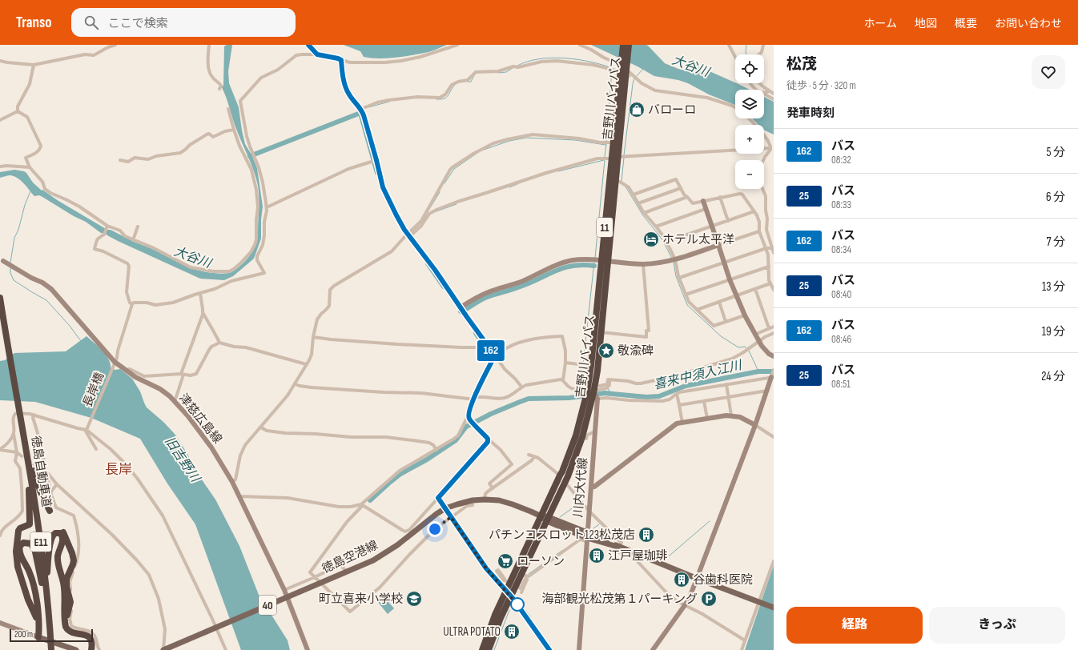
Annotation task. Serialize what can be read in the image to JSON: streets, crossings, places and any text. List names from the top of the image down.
{
  "streets": {
    "highway": [
      "吉野川バイパス",
      "11",
      "徳島自動車道",
      "E11"
    ],
    "main road": [
      "津慈広島線",
      "川内大代線",
      "徳島空港線",
      "40"
    ],
    "street": ["長岸橋"]
  },
  "crossings": [
    ["吉野川バイパス", "川内大代線"],
    ["吉野川バイパス", "徳島空港線"],
    ["長岸橋", "津慈広島線"],
    ["川内大代線", "徳島空港線"]
  ],
  "districts": ["長岸"],
  "water": ["大谷川", "喜来中須入江川", "旧吉野川"],
  "places": {
    "shop": ["バローロ"],
    "hotel": ["ホテル太平洋"],
    "place": ["敬渝碑"],
    "building": [
      "パチンコスロット123松茂店",
      "江戸屋珈琲",
      "谷歯科医院",
      "ULTRA POTATO"
    ],
    "supermarket": ["ローソン"],
    "school or university": ["町立喜来小学校"],
    "parking": ["海部観光松茂第１パーキング"]
  },
  "lines": ["bus line 162"],
  "scale_bar": "200 m",
  "page": {
    "header": "Transo",
    "search": "ここで検索",
    "nav": [
      "ホーム",
      "地図",
      "概要",
      "お問い合わせ"
    ],
    "on_map": "162",
    "heading": [
      ["松茂", "徒歩 · 5 分 · 320 m"],
      "発車時刻"
    ],
    "map_buttons": ["+", "−"],
    "list": [
      {
        "mark": "162",
        "name": "バス",
        "note": "08:32",
        "value": "5 分"
      },
      {
        "mark": "25",
        "name": "バス",
        "note": "08:33",
        "value": "6 分"
      },
      {
        "mark": "162",
        "name": "バス",
        "note": "08:34",
        "value": "7 分"
      },
      {
        "mark": "25",
        "name": "バス",
        "note": "08:40",
        "value": "13 分"
      },
      {
        "mark": "162",
        "name": "バス",
        "note": "08:46",
        "value": "19 分"
      },
      {
        "mark": "25",
        "name": "バス",
        "note": "08:51",
        "value": "24 分"
      }
    ],
    "buttons": ["経路", "きっぷ"],
    "scale": "200 m"
  }
}
